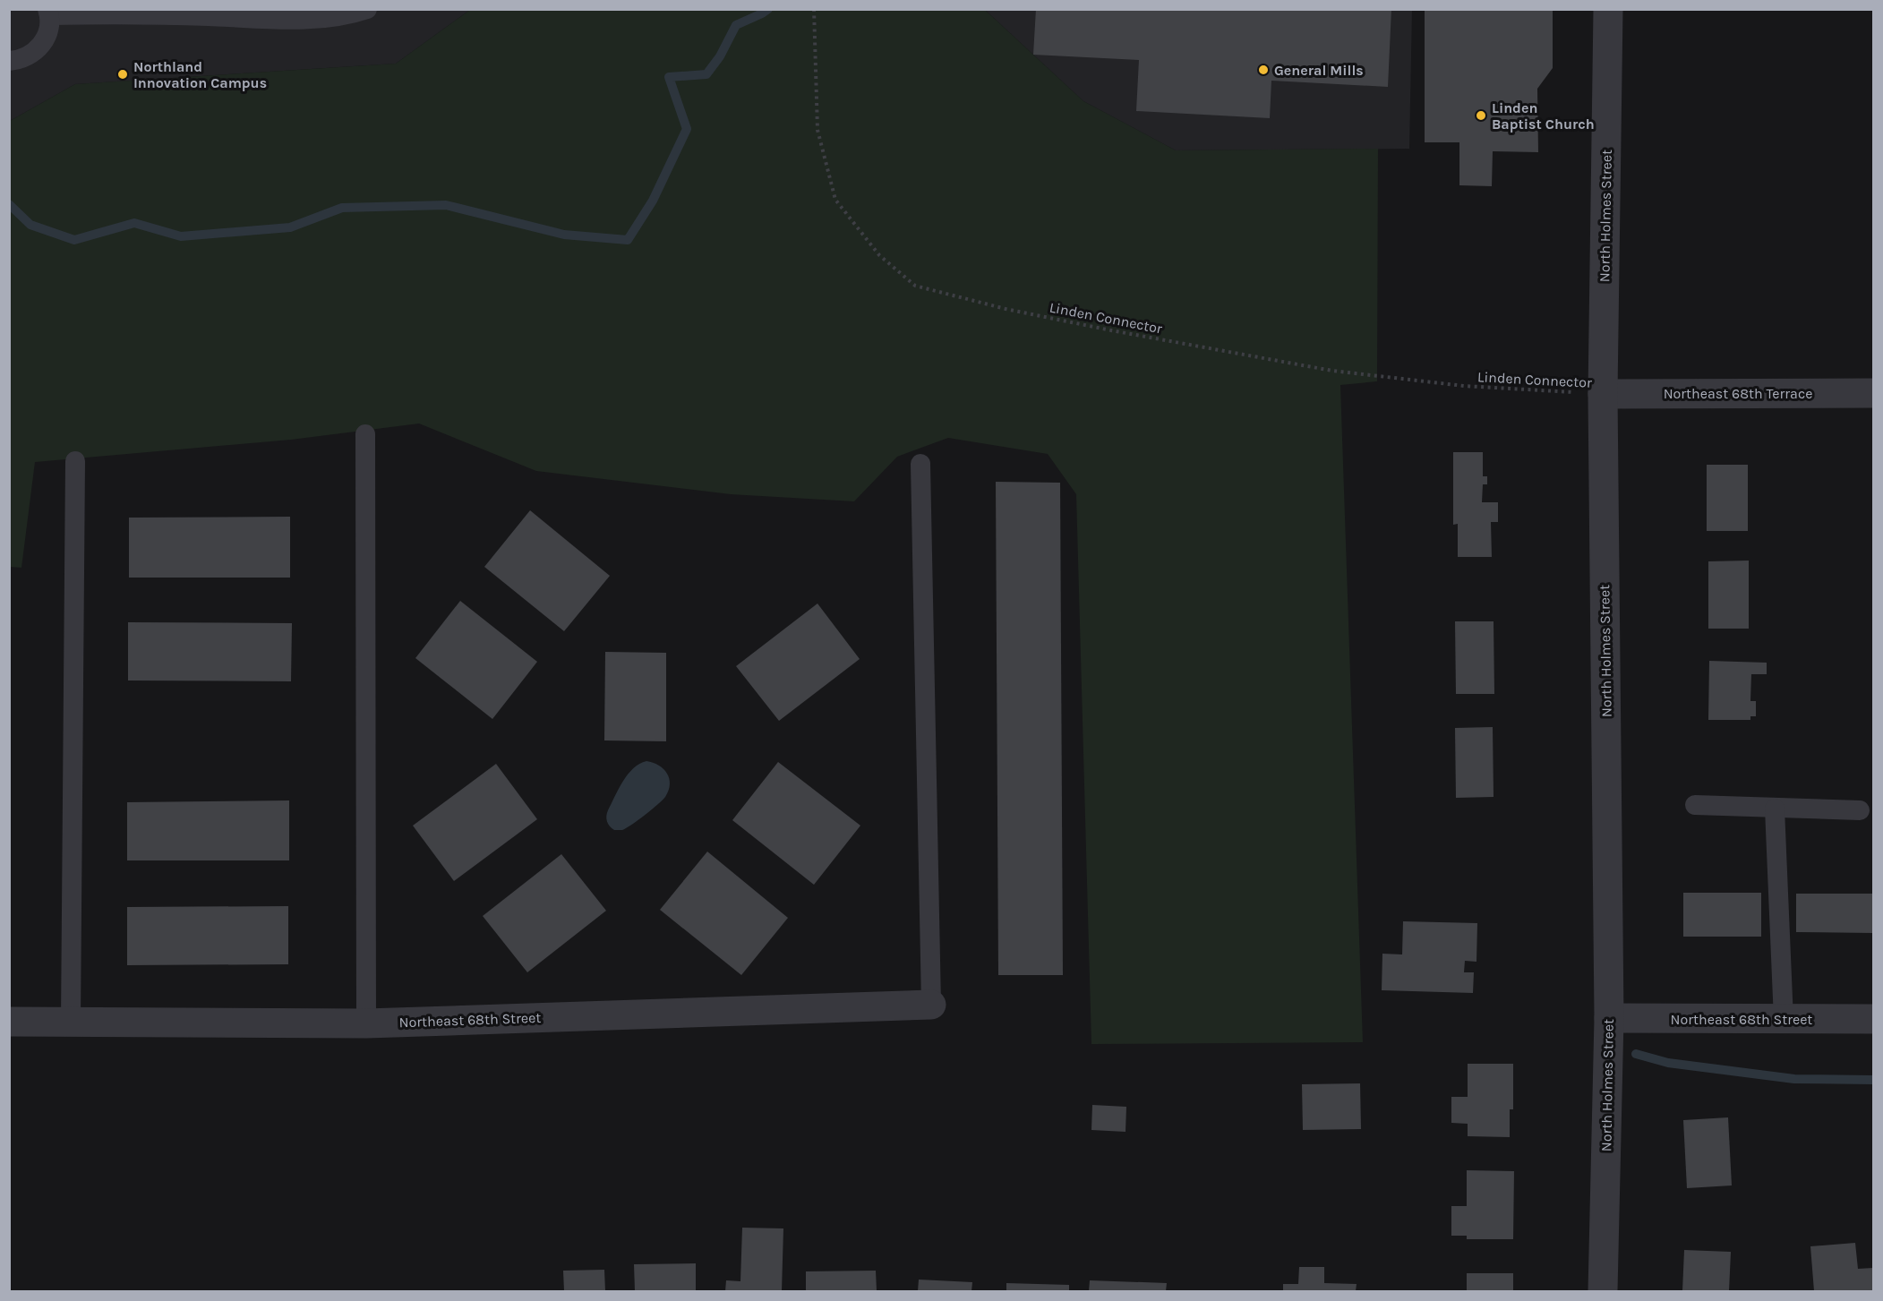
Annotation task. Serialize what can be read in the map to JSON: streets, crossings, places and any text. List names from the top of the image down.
{
  "streets": {
    "street": ["North Holmes Street", "Northeast 68th Terrace", "Northeast 68th Street"],
    "path": ["Linden Connector"]
  },
  "crossings": [
    ["North Holmes Street", "Linden Connector"],
    ["North Holmes Street", "Northeast 68th Terrace"],
    ["North Holmes Street", "Northeast 68th Street"],
    ["Linden Connector", "Northeast 68th Terrace"]
  ],
  "places": ["General Mills", "Northland Innovation Campus", "Linden Baptist Church"]
}
